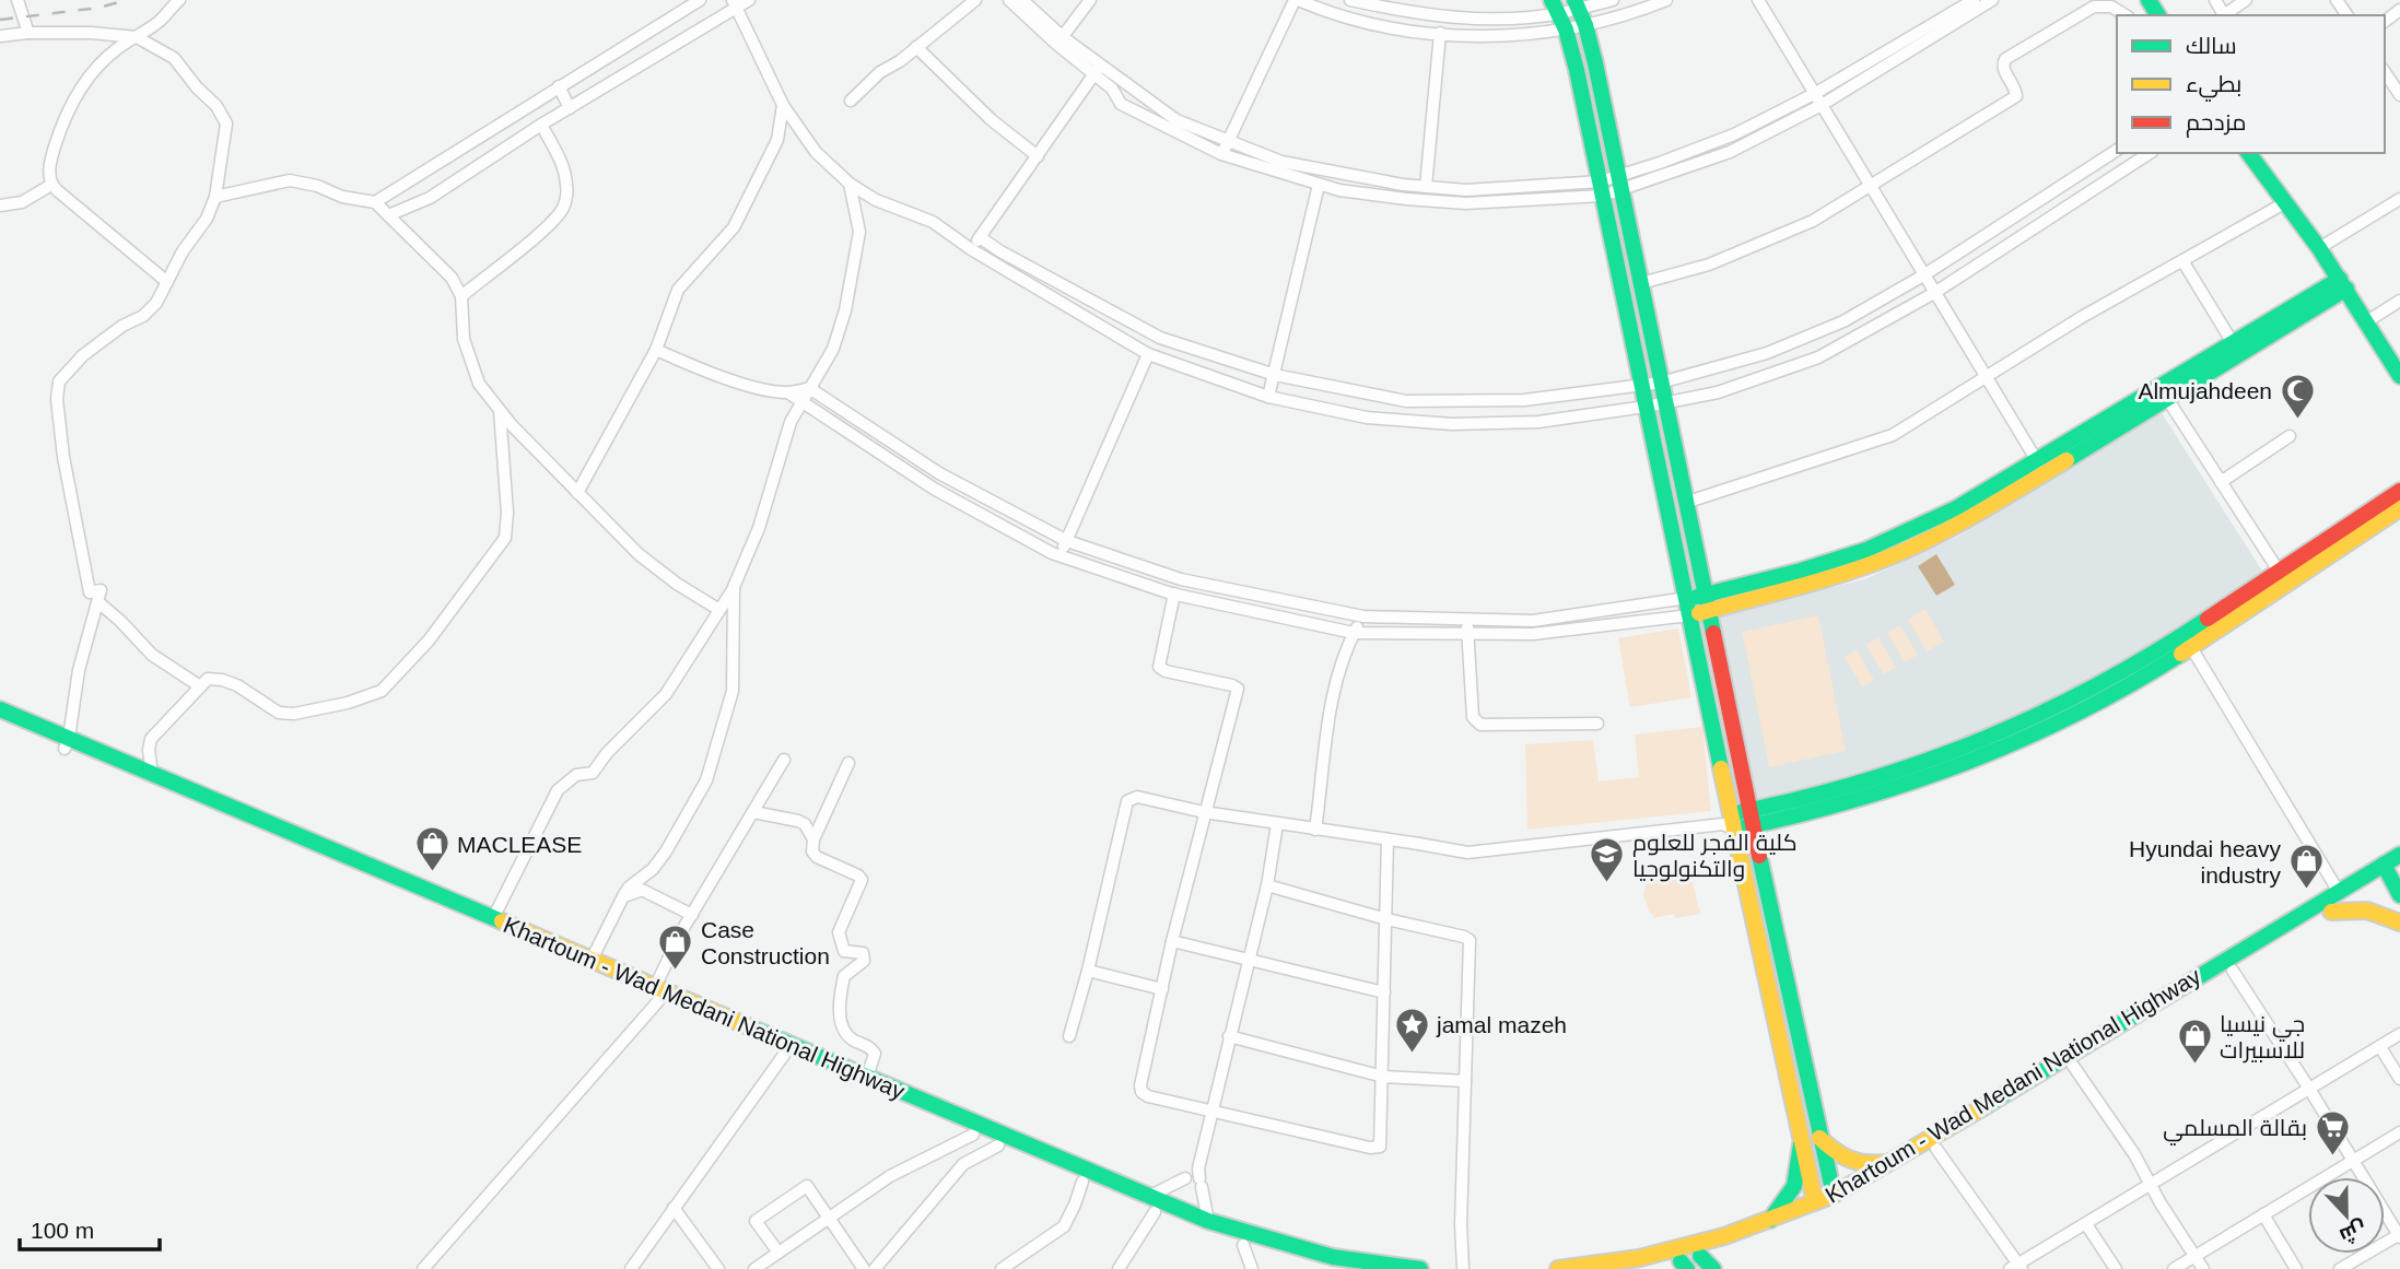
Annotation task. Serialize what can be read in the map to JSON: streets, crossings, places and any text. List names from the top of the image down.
{
  "streets": {
    "main road": ["Khartoum - Wad Medani National Highway"]
  },
  "places": {
    "mosque": ["Almujahdeen"],
    "shop": [
      "MACLEASE",
      "Hyundai heavy industry",
      "Case Construction",
      "جي نيسيا للاسبيرات"
    ],
    "school or university": ["كلية الفجر للعلوم والتكنولوجيا"],
    "place": ["jamal mazeh"],
    "supermarket": ["بقالة المسلمي"]
  },
  "legend": ["سالك", "بطيء", "مزدحم"],
  "scale_bar": "100 m",
  "north": "bottom"
}
